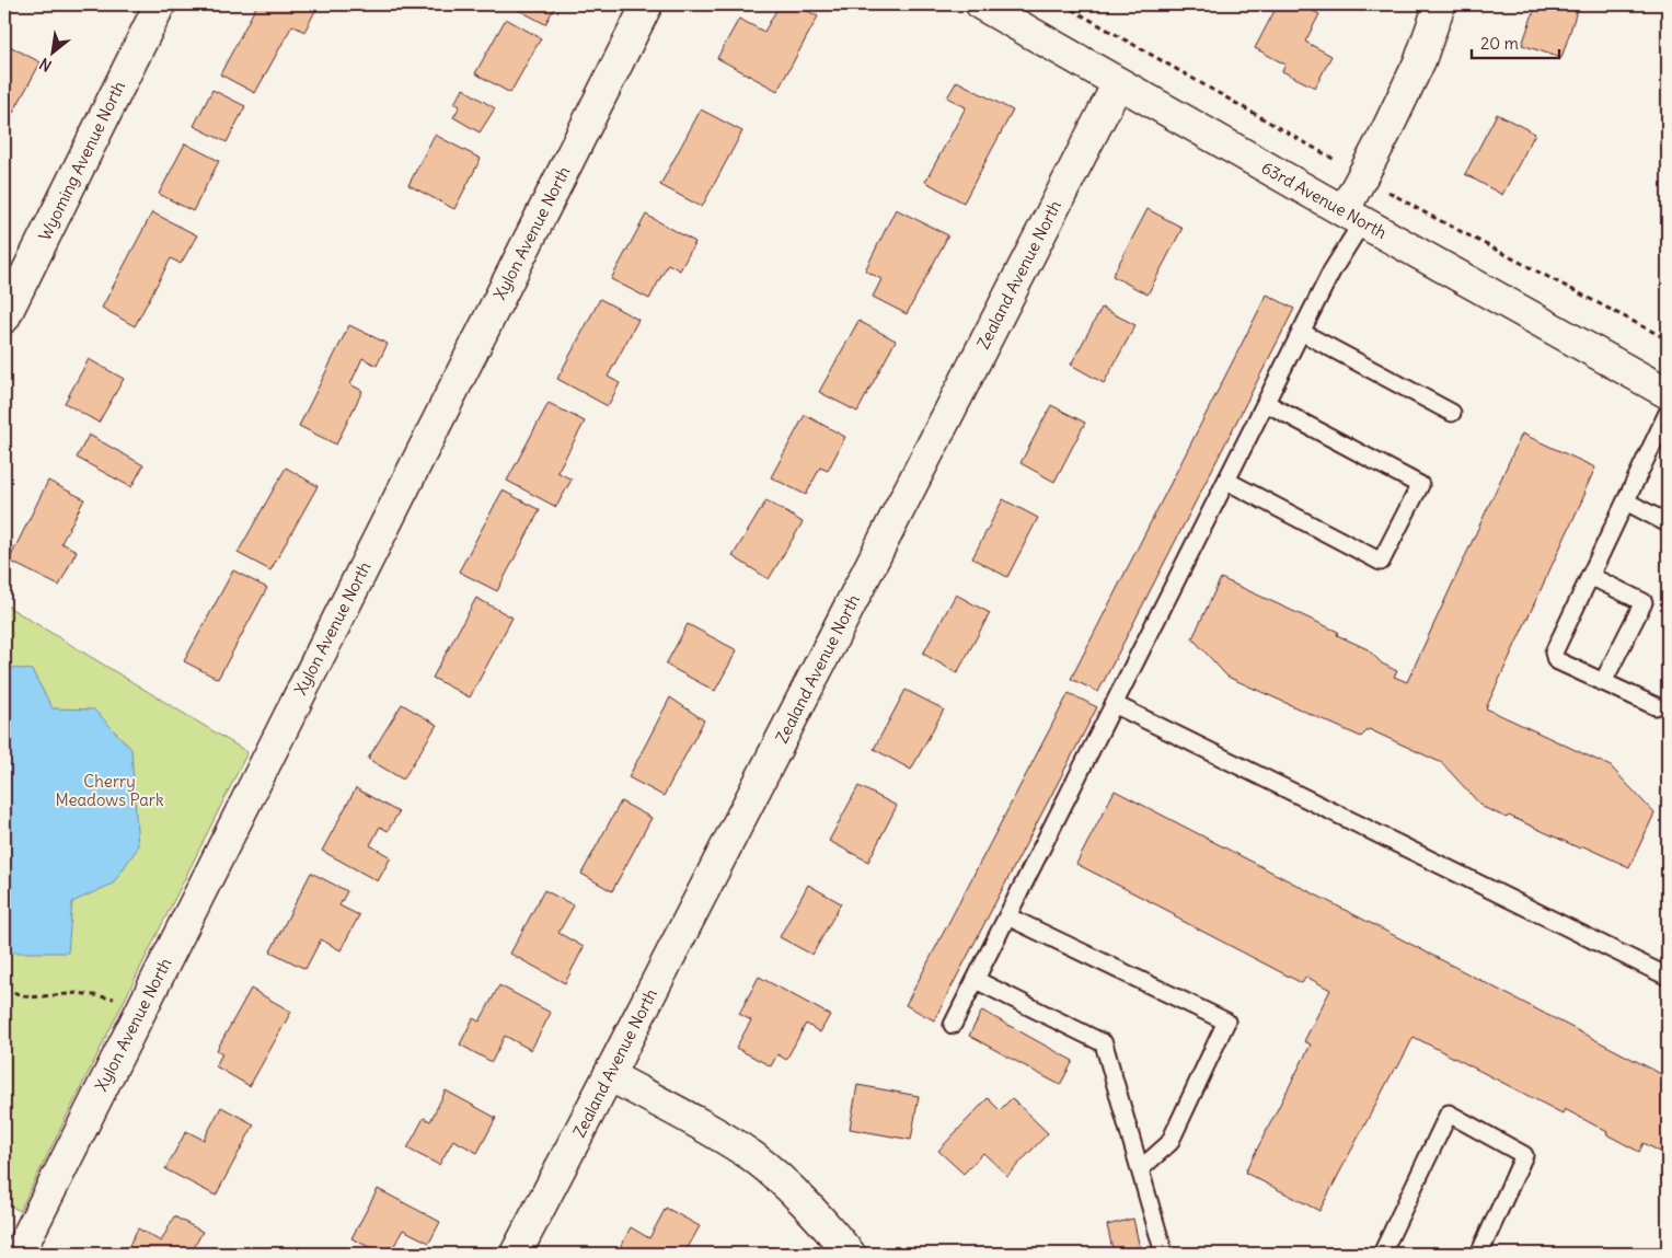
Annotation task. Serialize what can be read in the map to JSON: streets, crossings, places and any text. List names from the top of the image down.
{
  "streets": {
    "street": [
      "Wyoming Avenue North",
      "63rd Avenue North",
      "Xylon Avenue North",
      "Zealand Avenue North"
    ]
  },
  "crossings": [
    ["63rd Avenue North", "Zealand Avenue North"]
  ],
  "parks": ["Cherry Meadows Park"],
  "scale_bar": "20 m",
  "north": "bottom left"
}
